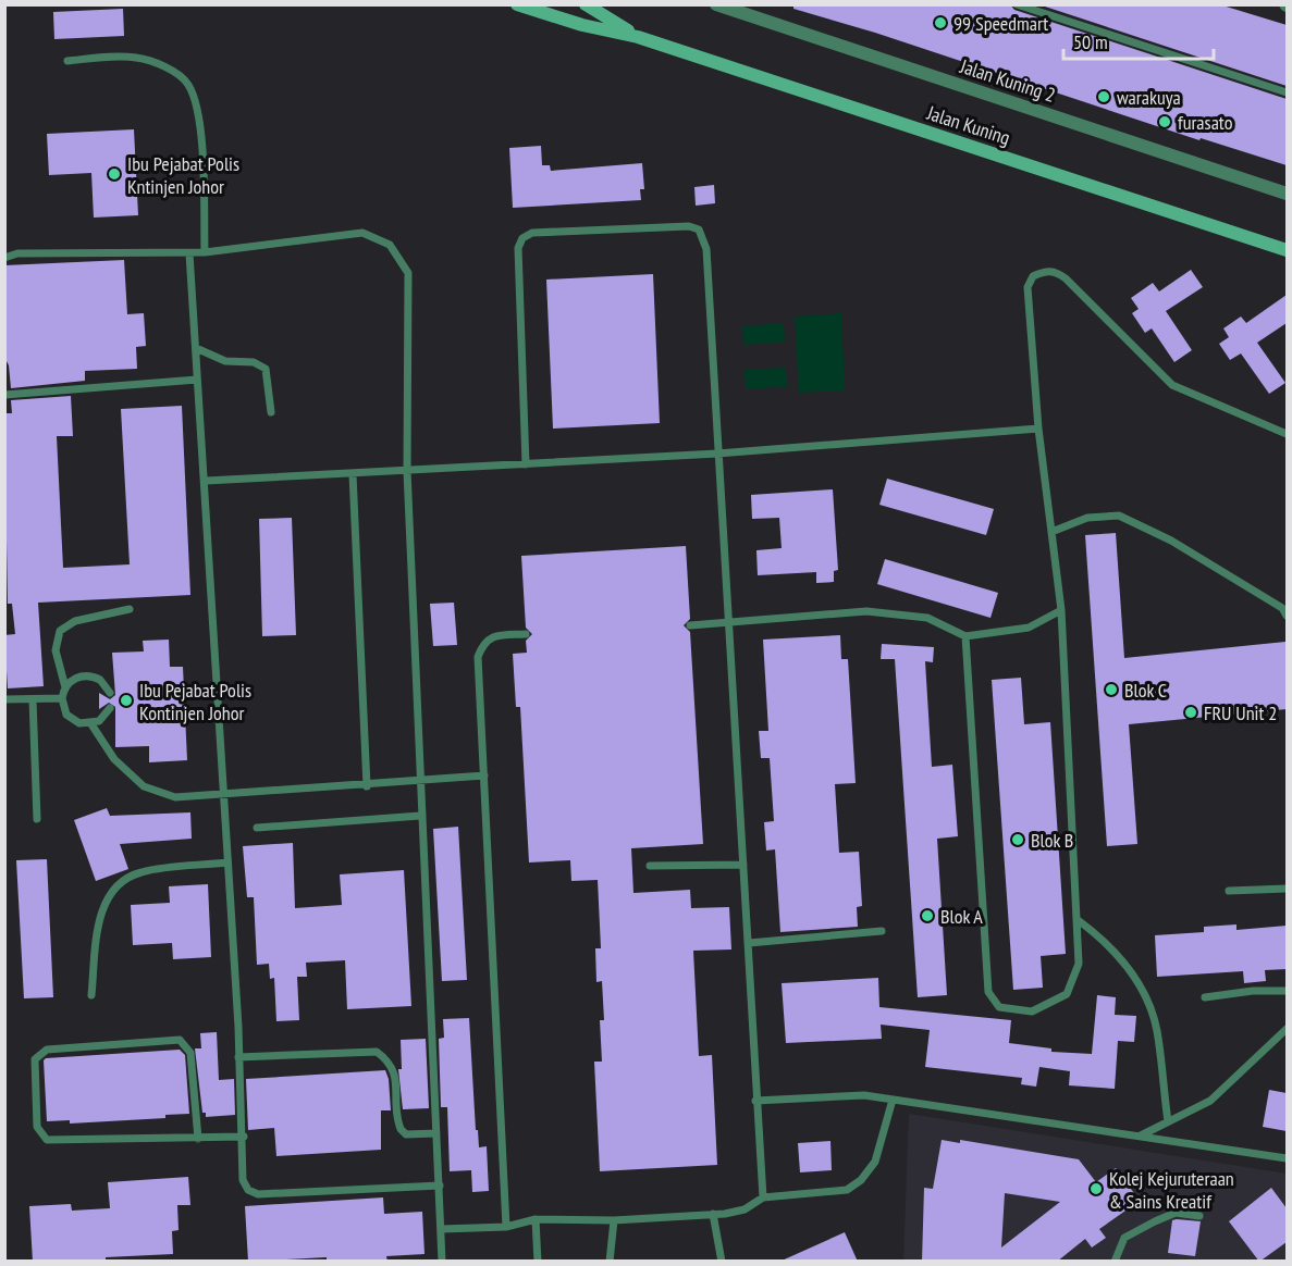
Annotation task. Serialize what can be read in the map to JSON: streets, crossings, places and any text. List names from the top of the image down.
{
  "streets": {
    "street": ["Jalan Kuning 2", "Jalan Kuning"]
  },
  "places": [
    "99 Speedmart",
    "warakuya",
    "furasato",
    "Ibu Pejabat Polis Kntinjen Johor",
    "Blok C",
    "Ibu Pejabat Polis Kontinjen Johor",
    "FRU Unit 2",
    "Blok B",
    "Blok A",
    "Kolej Kejuruteraan & Sains Kreatif"
  ],
  "scale_bar": "50 m"
}
